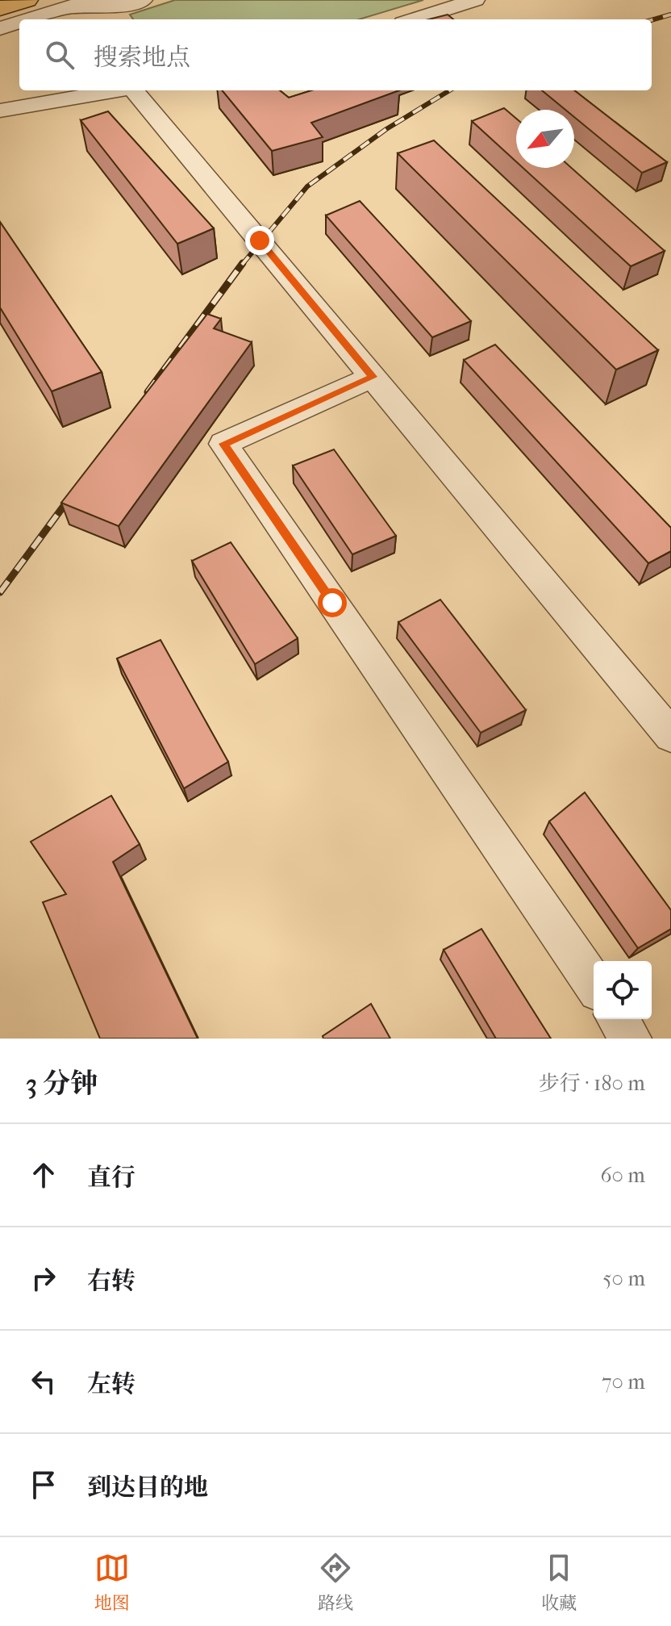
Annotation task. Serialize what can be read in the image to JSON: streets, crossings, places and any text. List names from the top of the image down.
{
  "north": "bottom left",
  "page": {
    "search": "搜索地点",
    "heading": ["3 分钟", "步行 · 180 m"],
    "list": [
      ["直行", "60 m"],
      ["右转", "50 m"],
      ["左转", "70 m"],
      "到达目的地"
    ],
    "nav": ["地图", "路线", "收藏"]
  }
}
